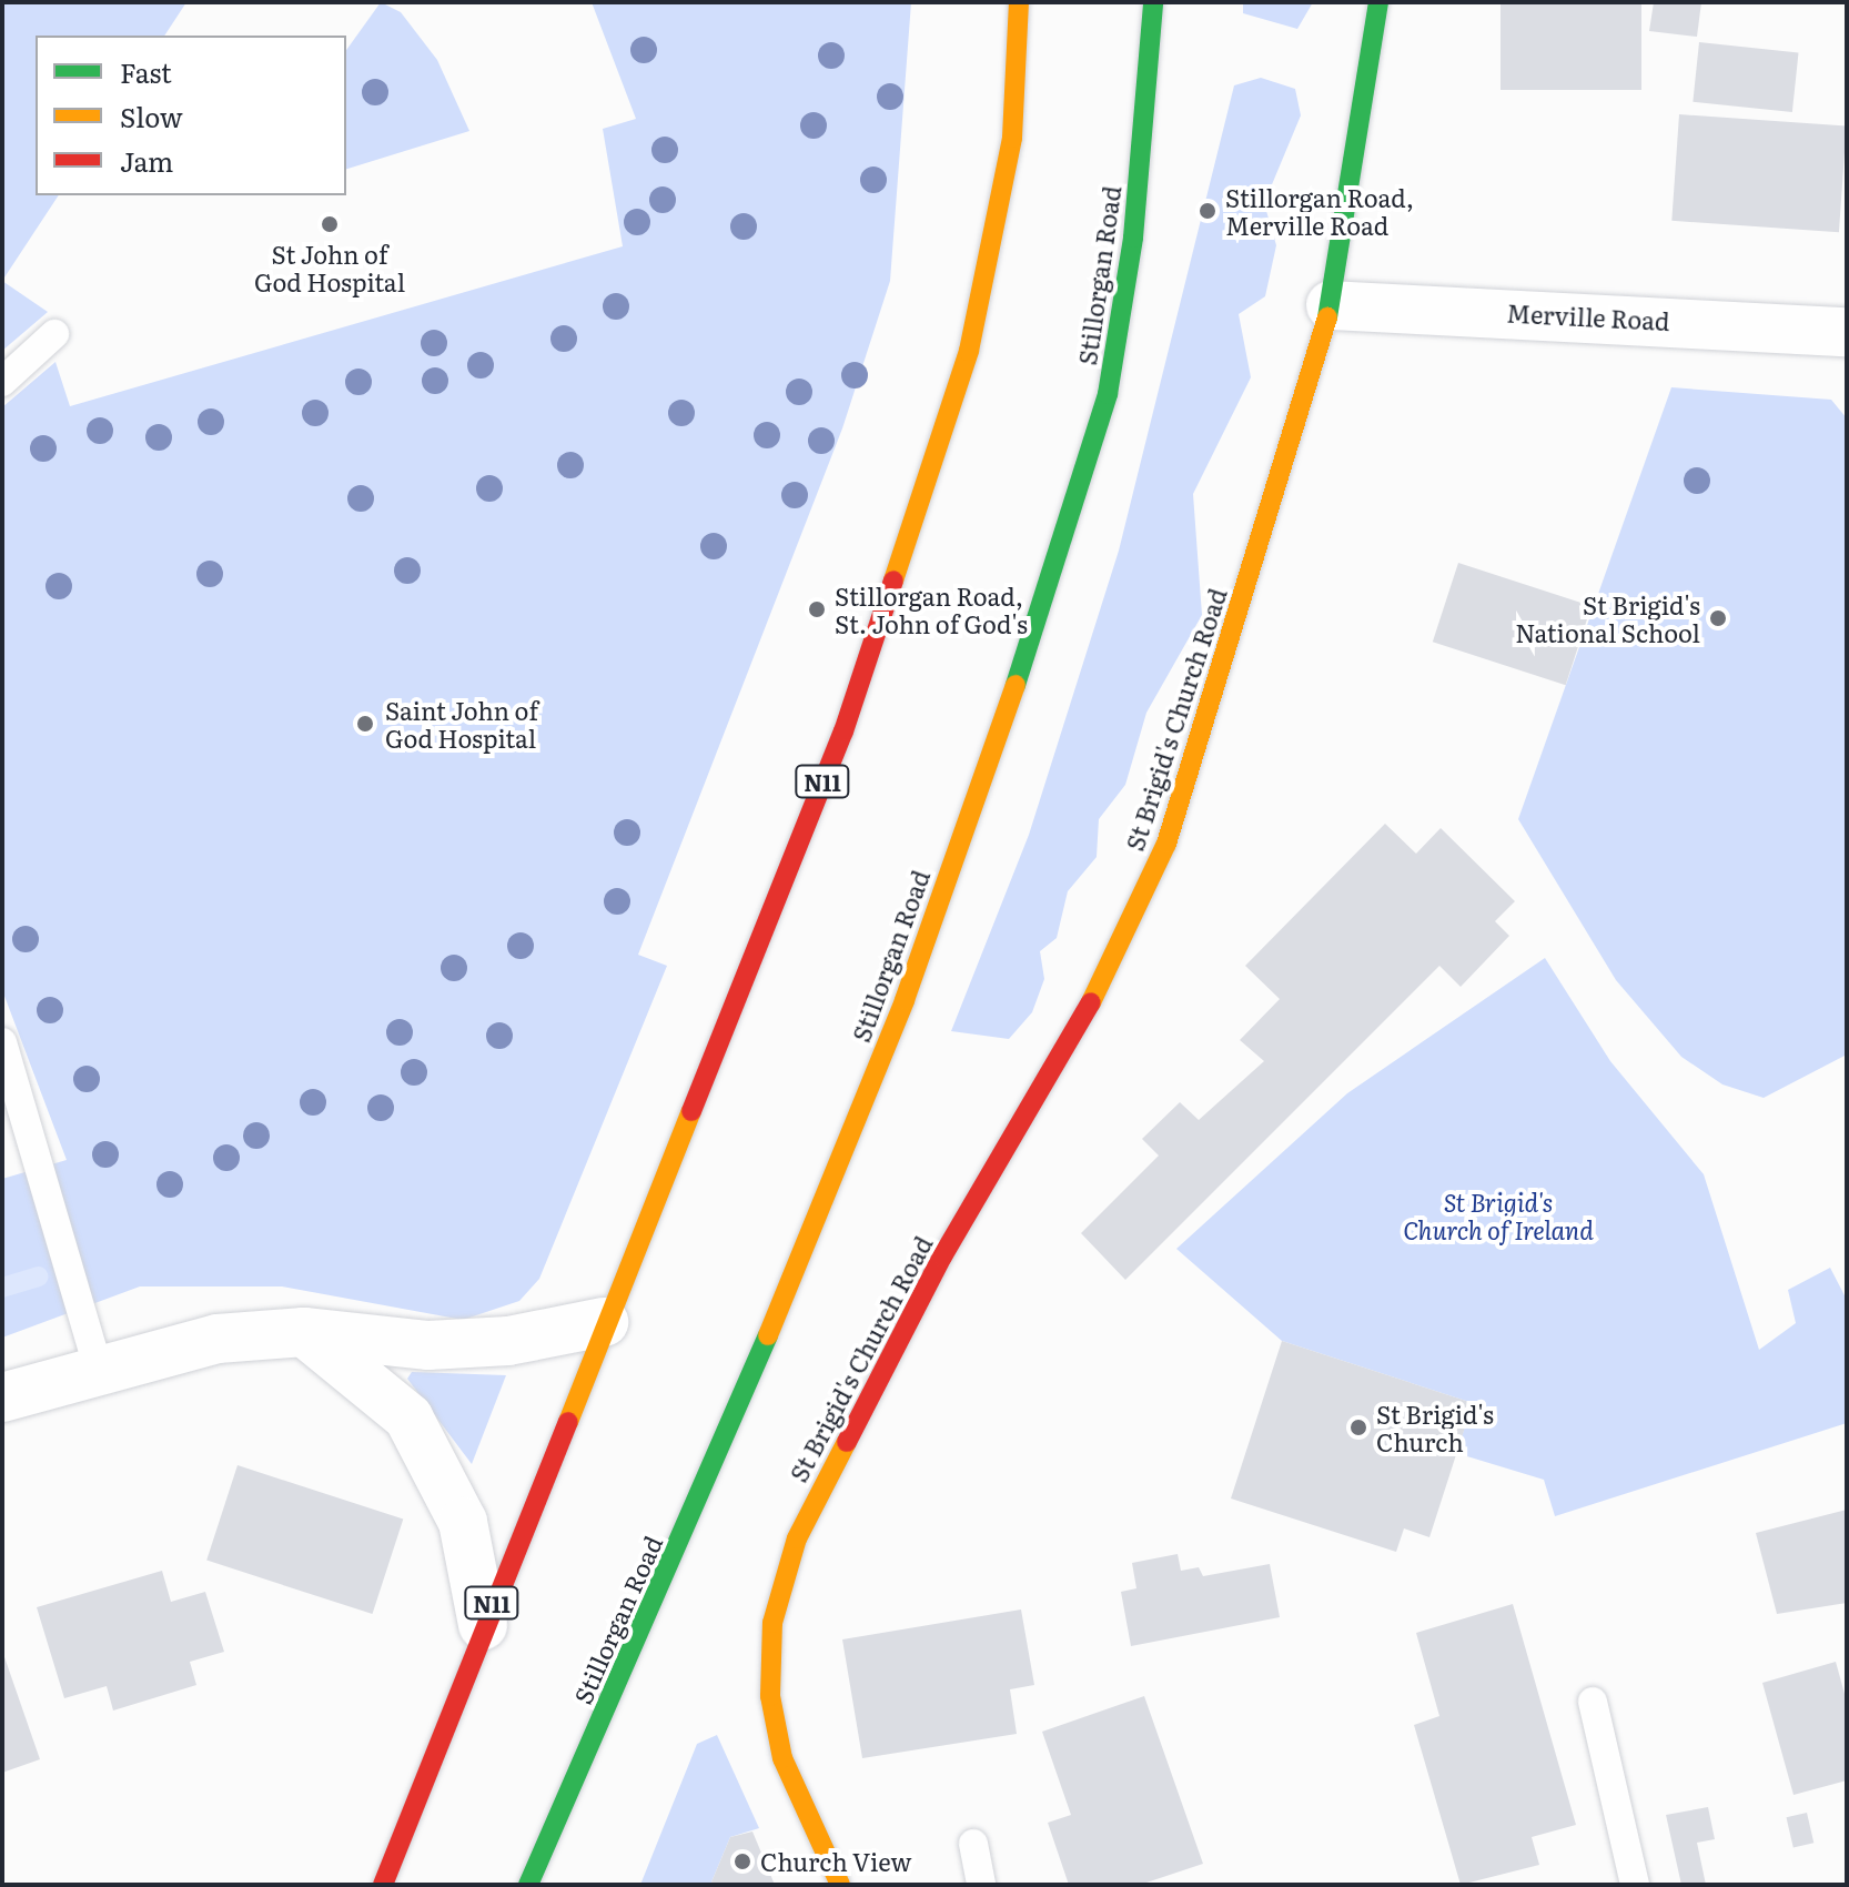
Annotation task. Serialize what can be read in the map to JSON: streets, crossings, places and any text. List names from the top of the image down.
{
  "streets": {
    "main road": ["Stillorgan Road", "St Brigid's Church Road", "N11"],
    "street": ["Merville Road"]
  },
  "crossings": [
    ["Merville Road", "St Brigid's Church Road"]
  ],
  "parks": ["St Brigid's Church of Ireland"],
  "places": [
    "Stillorgan Road, Merville Road",
    "St John of God Hospital",
    "Stillorgan Road, St. John of God's",
    "St Brigid's National School",
    "Saint John of God Hospital",
    "St Brigid's Church",
    "Church View"
  ],
  "legend": ["Fast", "Slow", "Jam"]
}
